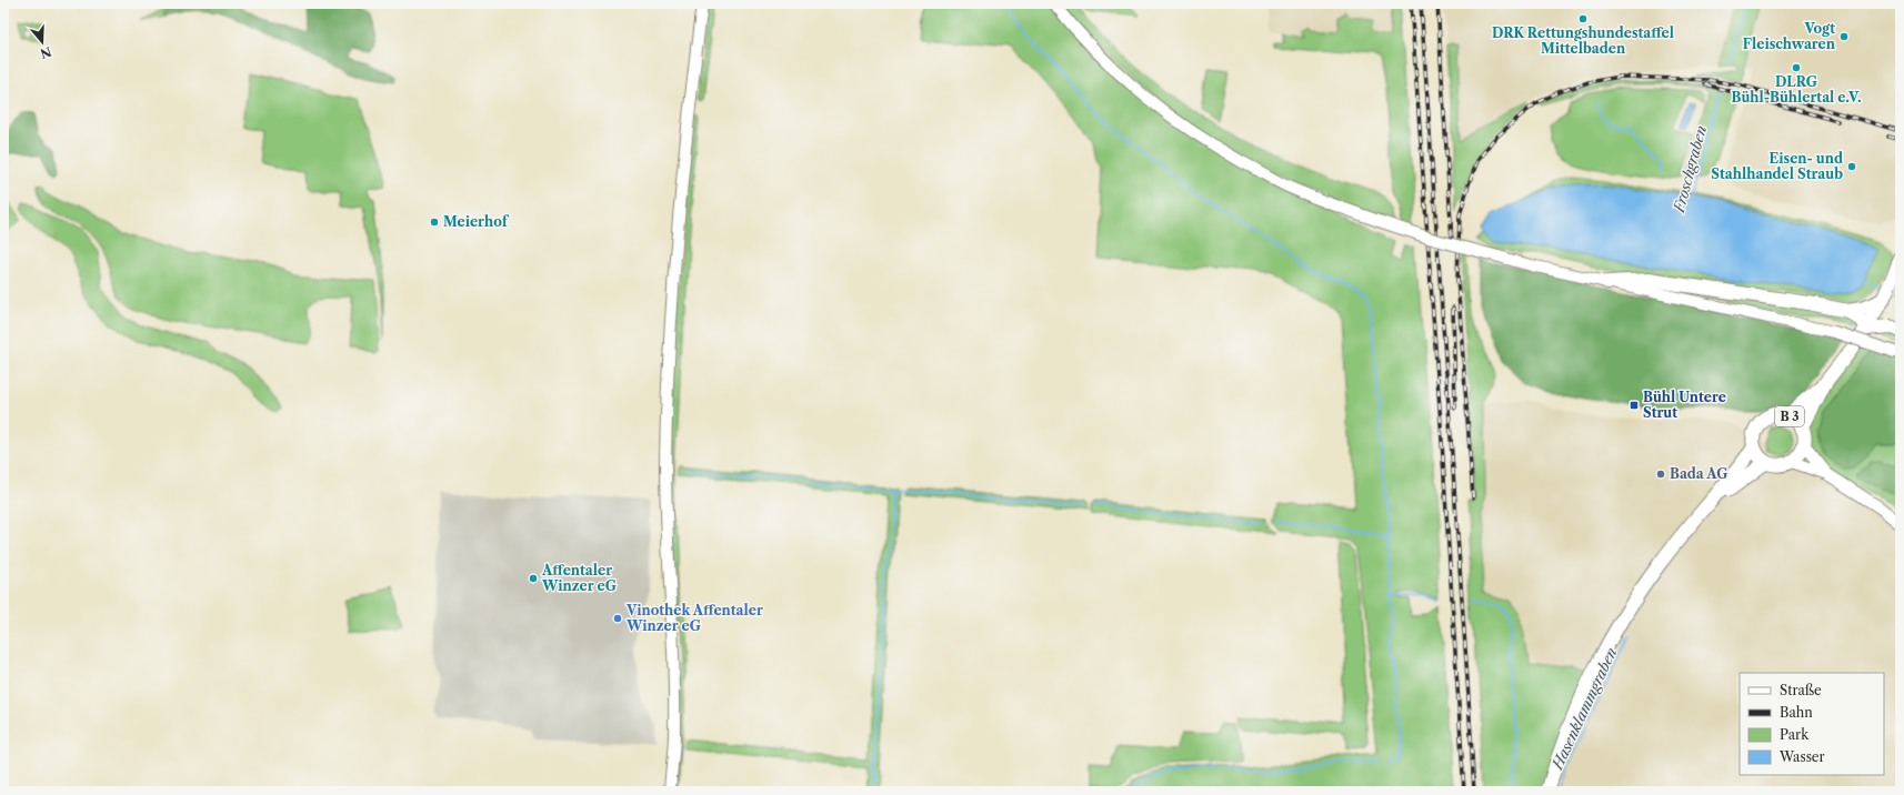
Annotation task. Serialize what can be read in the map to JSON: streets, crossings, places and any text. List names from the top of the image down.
{
  "streets": {
    "main road": ["B 3"]
  },
  "water": ["Froschgraben", "Hasenklammgraben"],
  "places": {
    "other": [
      "DRK Rettungshundestaffel Mittelbaden",
      "Vogt Fleischwaren",
      "DLRG Bühl-Bühlertal e.V.",
      "Eisen- und Stahlhandel Straub",
      "Meierhof",
      "Bada AG",
      "Affentaler Winzer eG",
      "Vinothek Affentaler Winzer eG"
    ],
    "transit": ["Bühl Untere Strut"]
  },
  "legend": [
    "Straße",
    "Bahn",
    "Park",
    "Wasser"
  ],
  "north": "bottom"
}
